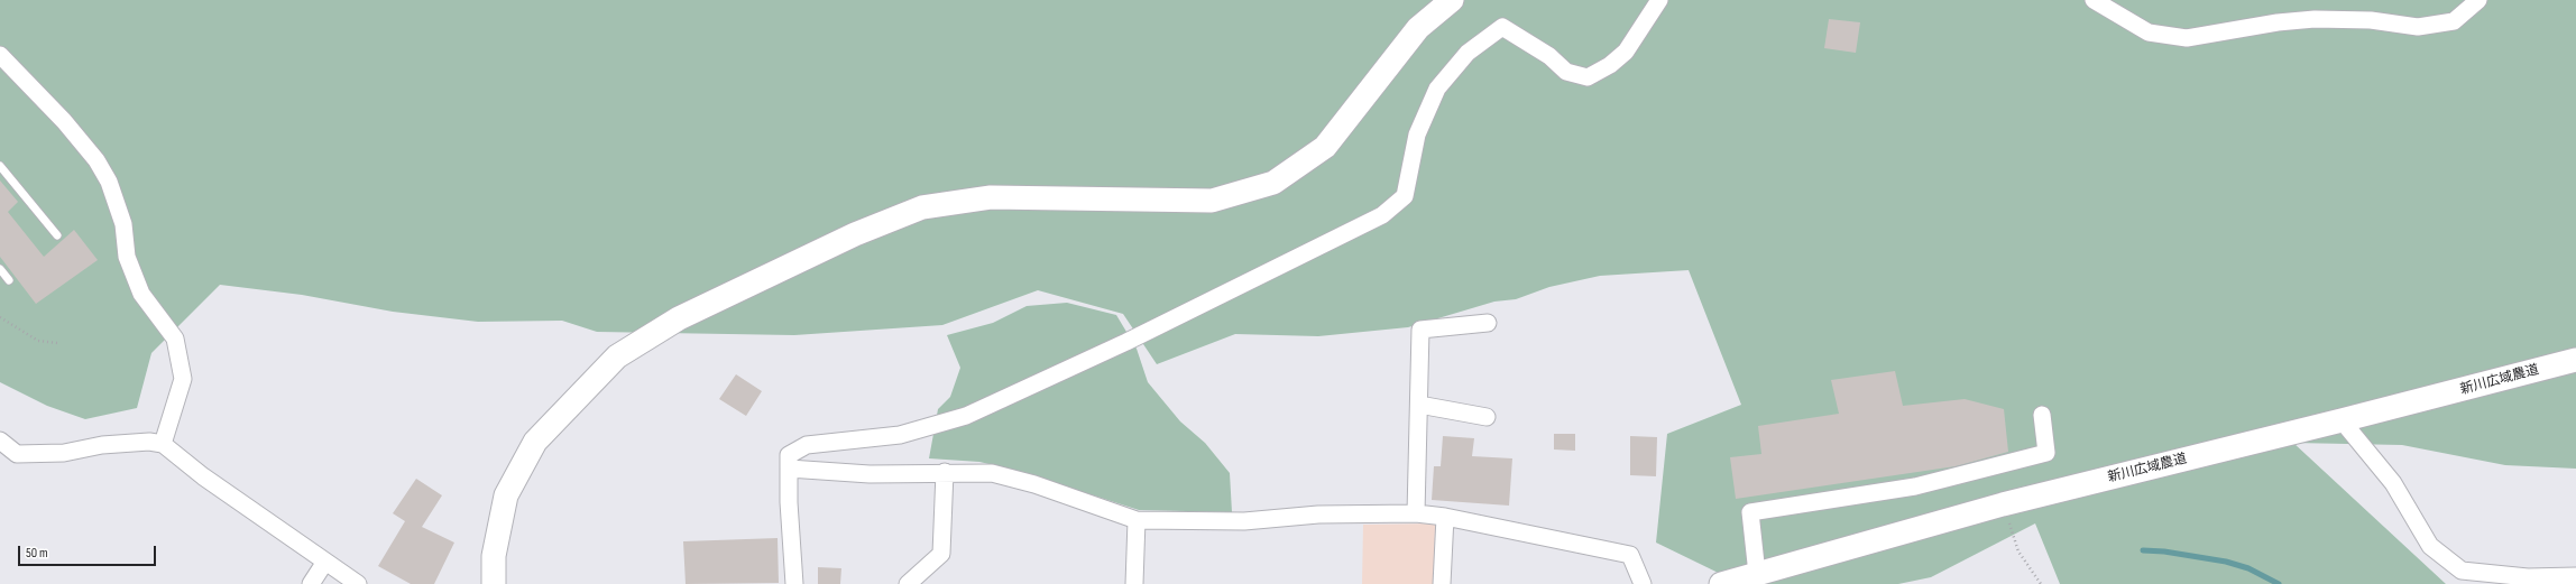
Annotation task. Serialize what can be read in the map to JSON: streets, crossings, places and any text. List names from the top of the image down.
{
  "streets": {
    "street": ["新川広域農道"]
  },
  "scale_bar": "50 m"
}
